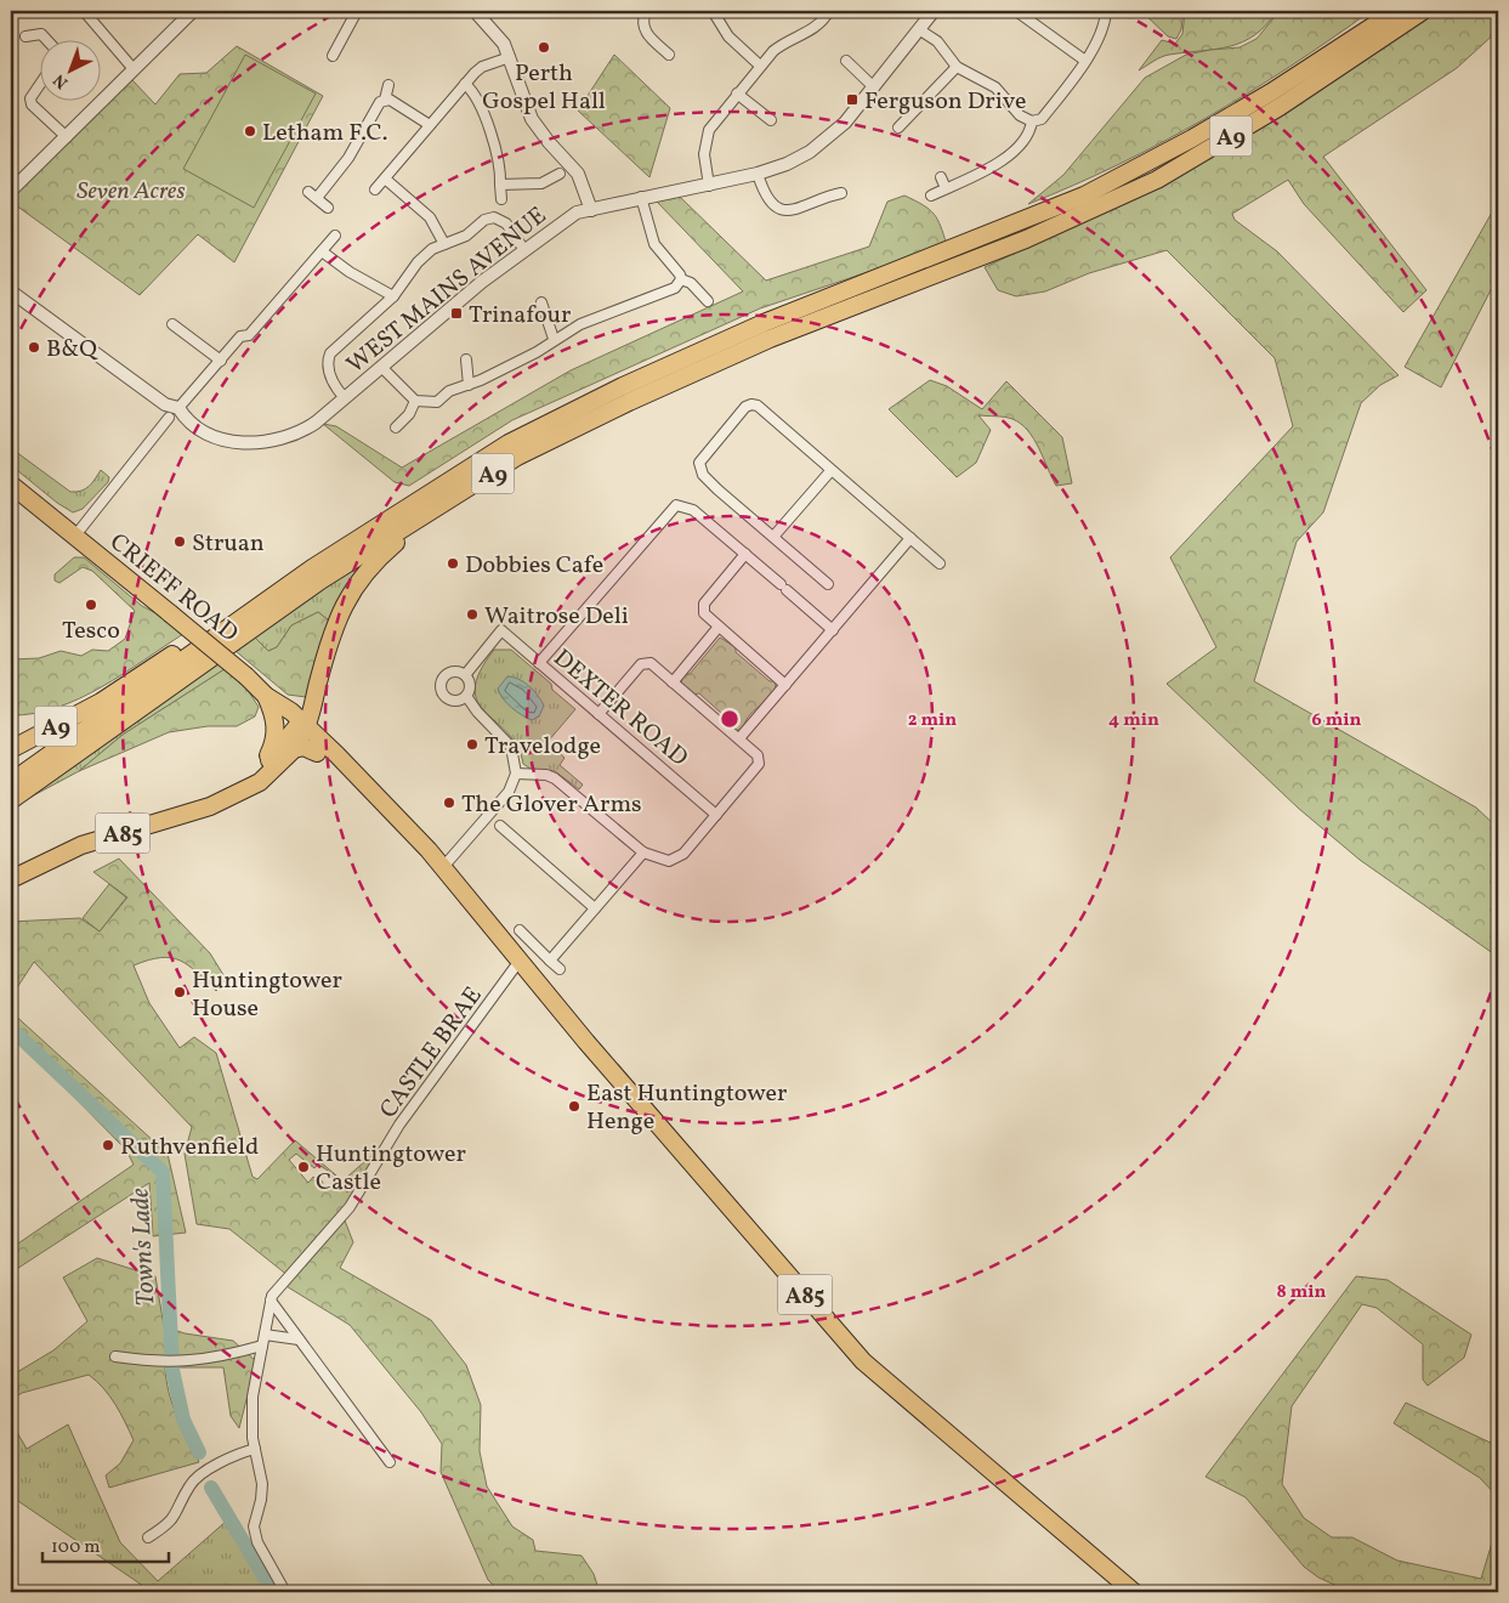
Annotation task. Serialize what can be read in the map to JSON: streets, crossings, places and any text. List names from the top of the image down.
{
  "streets": {
    "highway": ["A9", "CRIEFF ROAD", "A85"],
    "street": ["WEST MAINS AVENUE", "DEXTER ROAD", "CASTLE BRAE"]
  },
  "crossings": [
    ["A9", "CRIEFF ROAD"],
    ["A9", "A85"],
    ["CRIEFF ROAD", "A85"],
    ["A85", "CASTLE BRAE"]
  ],
  "water": ["Town's Lade"],
  "parks": ["Seven Acres"],
  "places": {
    "other": [
      "Perth Gospel Hall",
      "Letham F.C.",
      "B&Q",
      "Struan",
      "Dobbies Cafe",
      "Tesco",
      "Waitrose Deli",
      "Travelodge",
      "The Glover Arms",
      "Huntingtower House",
      "East Huntingtower Henge",
      "Ruthvenfield",
      "Huntingtower Castle"
    ],
    "transit": ["Ferguson Drive", "Trinafour"]
  },
  "scale_bar": "100 m",
  "north": "bottom left",
  "rings": [
    "2 min",
    "4 min",
    "6 min",
    "8 min"
  ]
}
